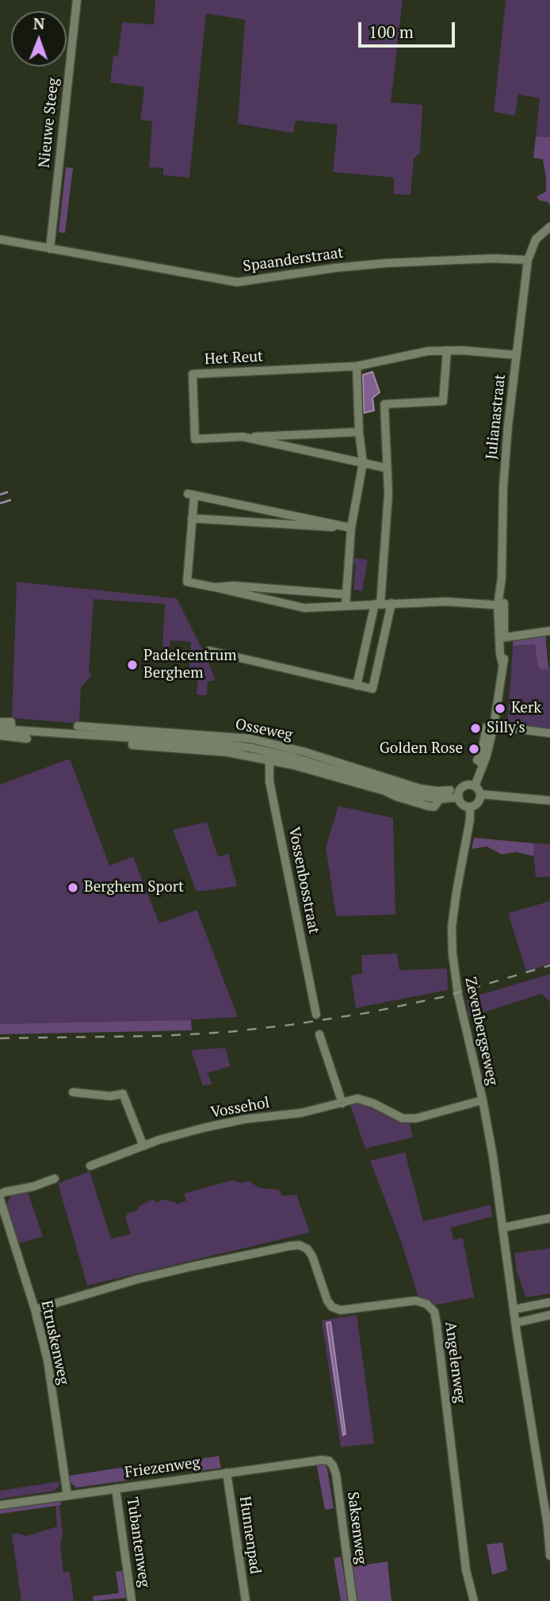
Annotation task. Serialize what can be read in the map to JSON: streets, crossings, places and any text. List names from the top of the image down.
{
  "streets": {
    "street": [
      "Nieuwe Steeg",
      "Spaanderstraat",
      "Het Reut",
      "Julianastraat",
      "Osseweg",
      "Vossenbosstraat",
      "Zevenbergseweg",
      "Vossehol",
      "Etruskenweg",
      "Angelenweg",
      "Friezenweg",
      "Saksenweg",
      "Hunnenpad",
      "Tubantenweg"
    ]
  },
  "crossings": [
    ["Nieuwe Steeg", "Spaanderstraat"],
    ["Spaanderstraat", "Julianastraat"],
    ["Het Reut", "Julianastraat"],
    ["Julianastraat", "Osseweg"],
    ["Julianastraat", "Zevenbergseweg"],
    ["Osseweg", "Vossenbosstraat"],
    ["Osseweg", "Zevenbergseweg"],
    ["Zevenbergseweg", "Vossehol"],
    ["Etruskenweg", "Angelenweg"],
    ["Etruskenweg", "Friezenweg"],
    ["Friezenweg", "Saksenweg"],
    ["Friezenweg", "Hunnenpad"],
    ["Friezenweg", "Tubantenweg"]
  ],
  "places": [
    "Padelcentrum Berghem",
    "Kerk",
    "Silly's",
    "Golden Rose",
    "Berghem Sport"
  ],
  "scale_bar": "100 m",
  "north": "top"
}
